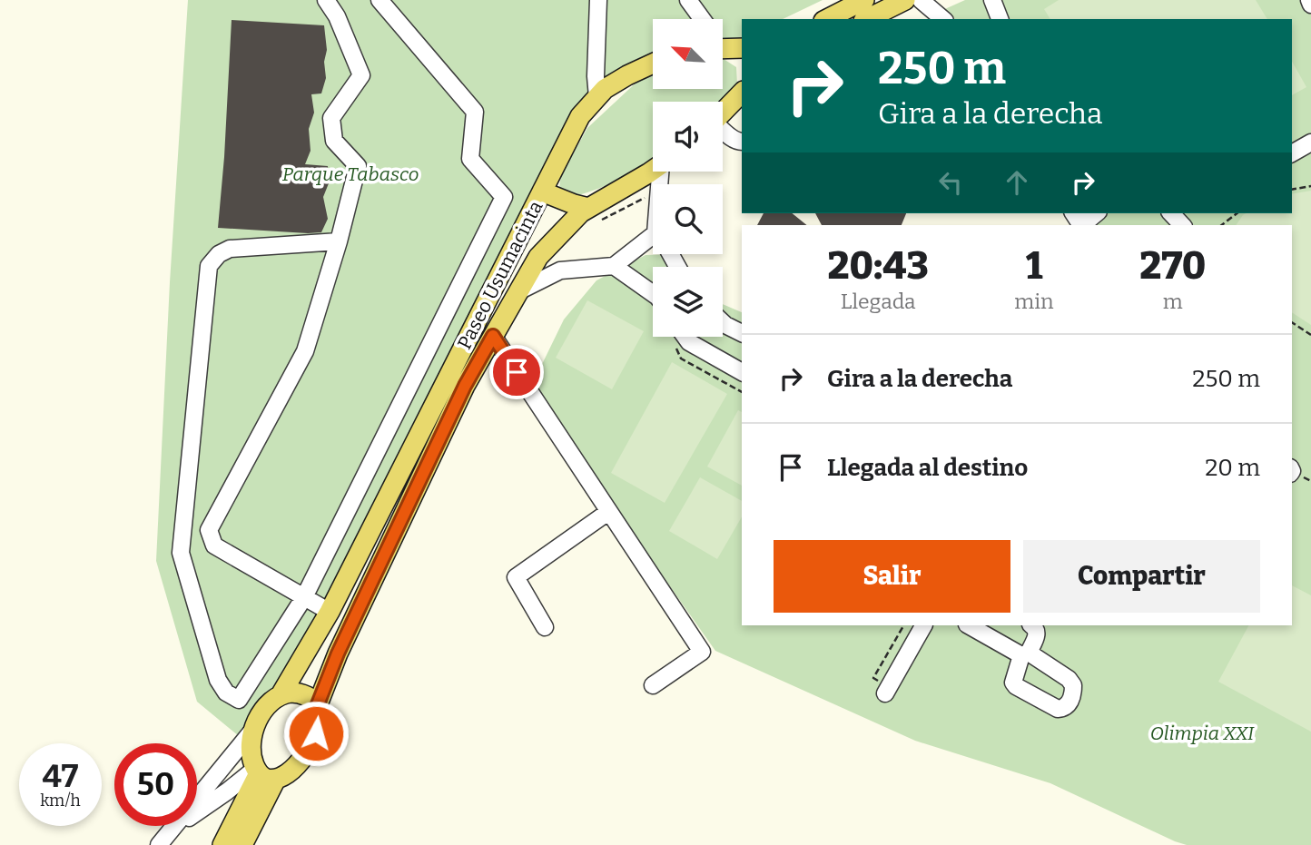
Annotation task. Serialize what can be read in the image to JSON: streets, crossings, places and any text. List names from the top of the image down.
{
  "streets": {
    "main road": ["Paseo Usumacinta"]
  },
  "parks": ["Parque Tabasco", "Olimpia XXI"],
  "north": "top left",
  "page": {
    "turn": ["250 m", "Gira a la derecha"],
    "eta": [
      "20:43",
      "Llegada",
      "1",
      "min",
      "270",
      "m"
    ],
    "list": [
      {
        "name": "Gira a la derecha",
        "value": "250 m"
      },
      {
        "name": "Llegada al destino",
        "value": "20 m"
      }
    ],
    "buttons": ["Salir", "Compartir"],
    "speed": "47 km/h",
    "limit": "50"
  }
}
